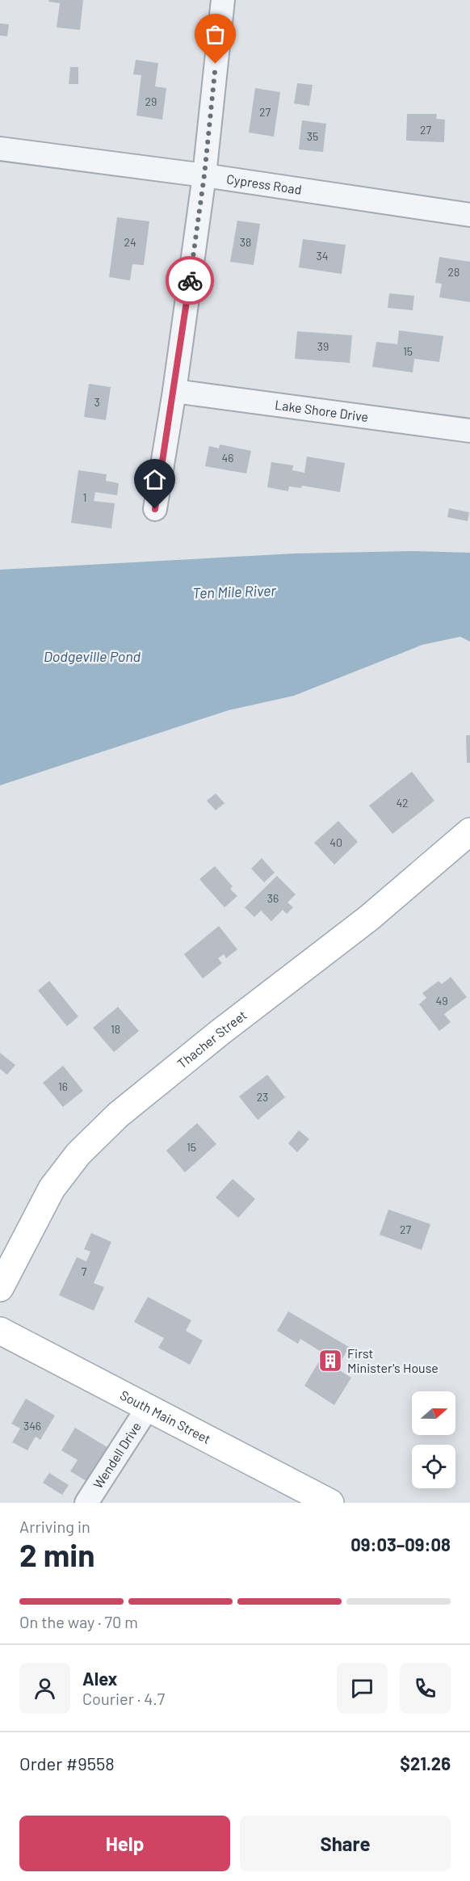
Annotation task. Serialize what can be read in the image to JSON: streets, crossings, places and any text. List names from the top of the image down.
{
  "streets": {
    "main road": ["Thacher Street", "South Main Street"],
    "street": ["Cypress Road", "Lake Shore Drive", "Wendell Drive"]
  },
  "crossings": [
    ["South Main Street", "Wendell Drive"]
  ],
  "water": ["Ten Mile River", "Dodgeville Pond"],
  "places": {
    "building": ["First Minister's House"]
  },
  "house_numbers": [
    "29",
    "27",
    "27",
    "35",
    "24",
    "38",
    "34",
    "28",
    "39",
    "15",
    "3",
    "46",
    "1",
    "42",
    "40",
    "36",
    "49",
    "18",
    "16",
    "23",
    "15",
    "27",
    "7",
    "346"
  ],
  "north": "right",
  "page": {
    "heading": ["2 min", "Arriving in", "09:03–09:08"],
    "panel": [
      "Alex",
      "Courier · 4.7",
      "Order #9558",
      "$21.26"
    ],
    "bar": "On the way · 70 m",
    "buttons": ["Help", "Share"]
  }
}
